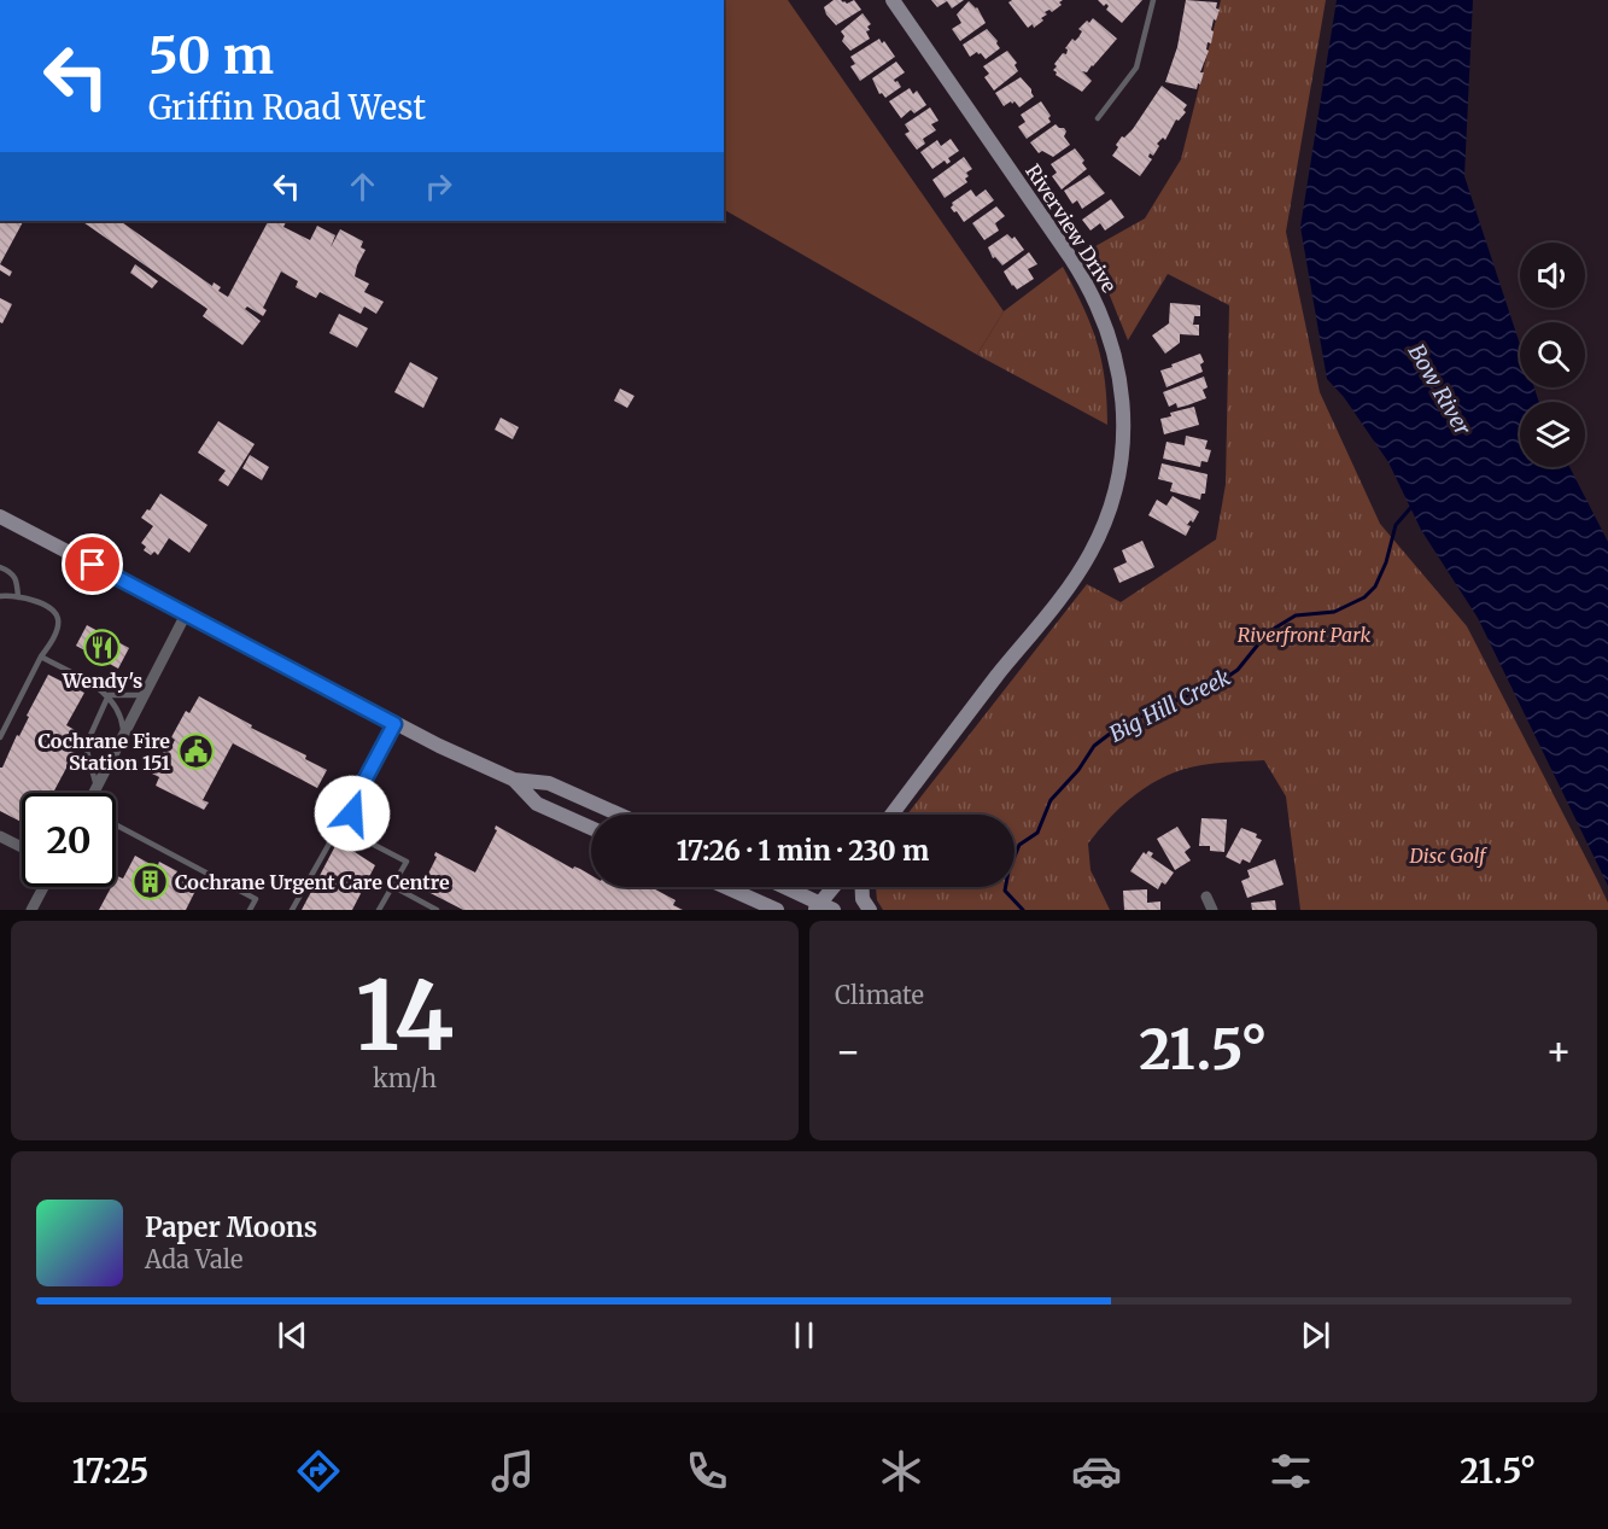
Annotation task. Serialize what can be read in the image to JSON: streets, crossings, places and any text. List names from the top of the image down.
{
  "streets": {
    "main road": ["Riverview Drive"]
  },
  "water": ["Bow River", "Big Hill Creek"],
  "parks": ["Riverfront Park", "Disc Golf"],
  "places": {
    "restaurant": ["Wendy's"],
    "public building": ["Cochrane Fire Station 151"],
    "building": ["Cochrane Urgent Care Centre"]
  },
  "page": {
    "turn": ["50 m", "Griffin Road West"],
    "limit": "20",
    "trip": "17:26 · 1 min · 230 m",
    "tile": [
      ["14", "km/h"],
      "Climate"
    ],
    "heat": ["−", "21.5°", "+"],
    "song": ["Paper Moons", "Ada Vale"],
    "tabs": ["17:25", "21.5°"]
  }
}
